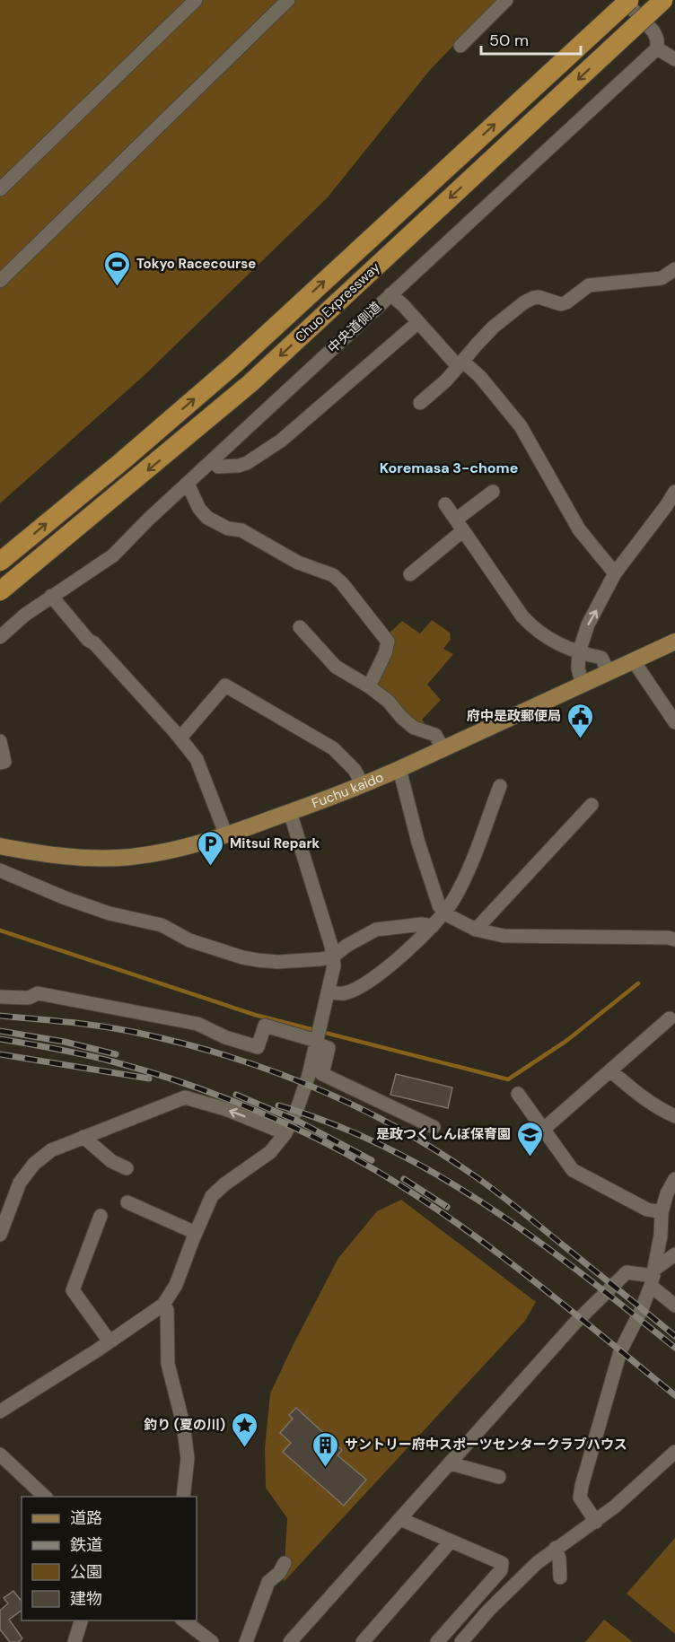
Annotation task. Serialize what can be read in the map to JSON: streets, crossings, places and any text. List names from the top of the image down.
{
  "streets": {
    "highway": ["Chuo Expressway"],
    "main road": ["Fuchu kaido"],
    "street": ["中央道側道"]
  },
  "districts": ["Koremasa 3-chome"],
  "places": {
    "sports": ["Tokyo Racecourse"],
    "public building": ["府中是政郵便局"],
    "parking": ["Mitsui Repark"],
    "school or university": ["是政つくしんぼ保育園"],
    "place": ["釣り (夏の川)"],
    "building": ["サントリー府中スポーツセンタークラブハウス"]
  },
  "legend": [
    "道路",
    "鉄道",
    "公園",
    "建物"
  ],
  "scale_bar": "50 m"
}
